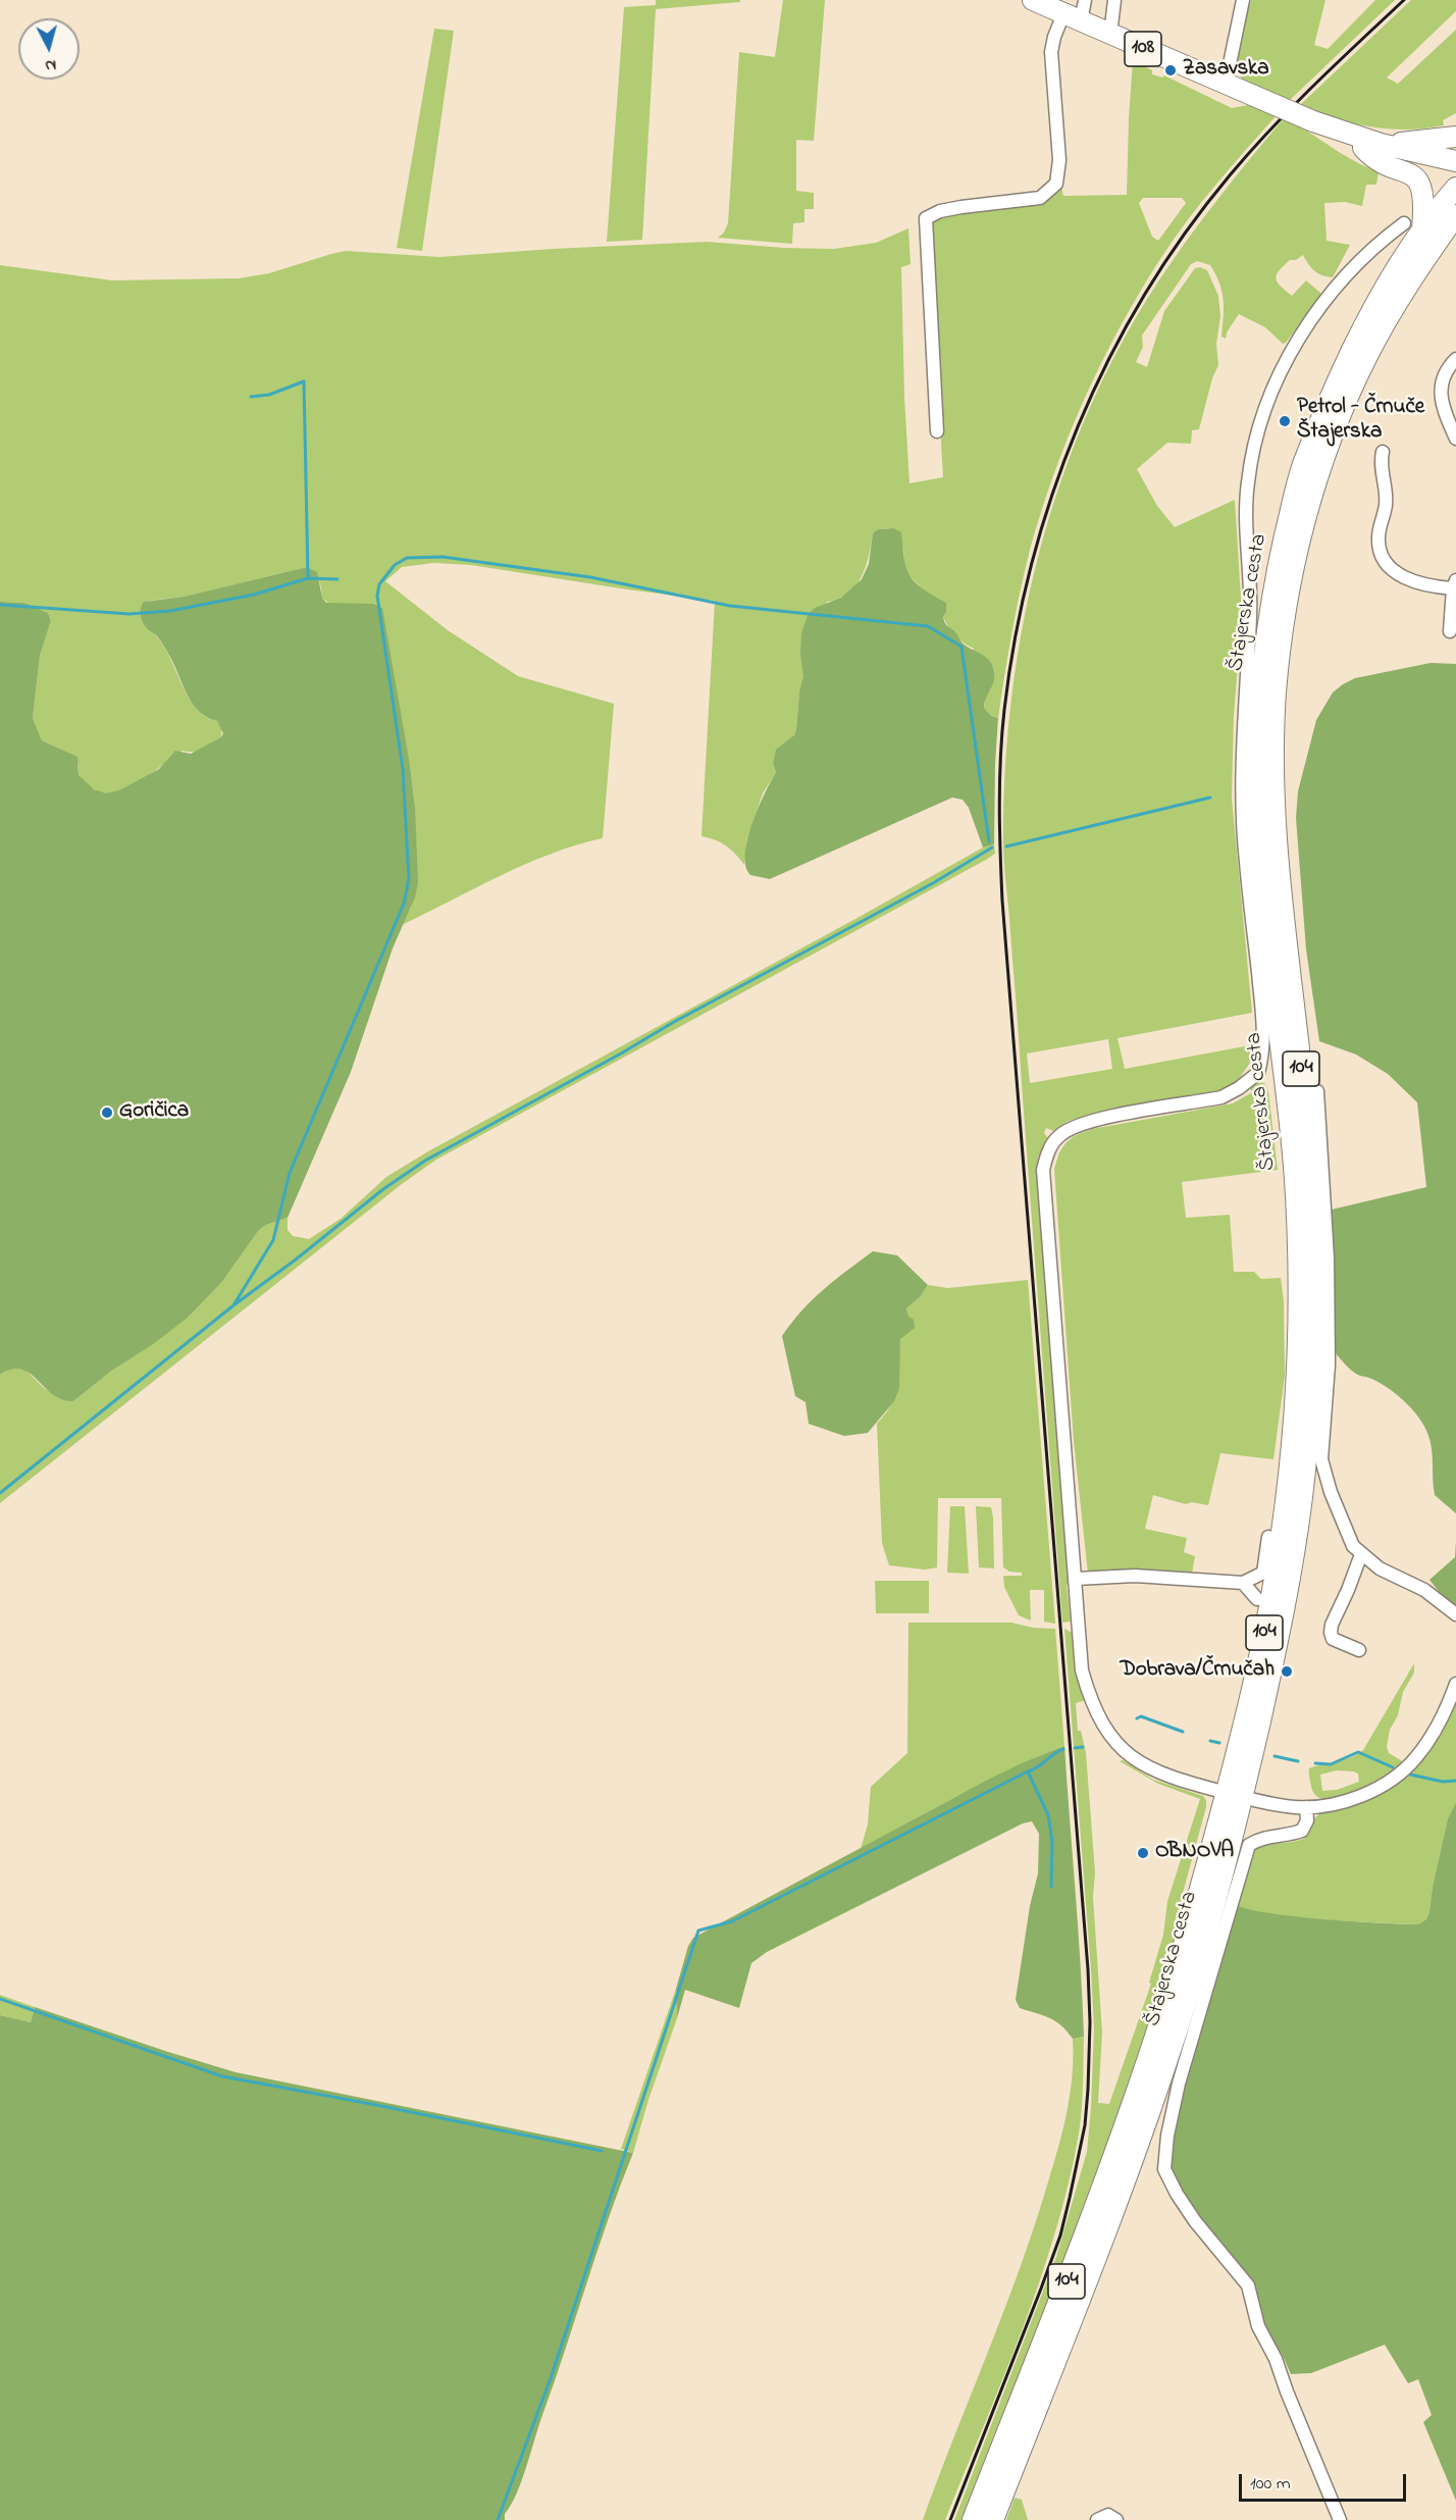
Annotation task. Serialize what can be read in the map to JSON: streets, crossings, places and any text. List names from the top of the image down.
{
  "streets": {
    "main road": ["108", "Štajerska cesta", "104"]
  },
  "crossings": [
    ["Štajerska cesta", "104"]
  ],
  "places": [
    "Zasavska",
    "Petrol - Črnuče Štajerska",
    "Goričica",
    "Dobrava/Črnučah",
    "OBNOVA"
  ],
  "scale_bar": "100 m",
  "north": "bottom"
}
